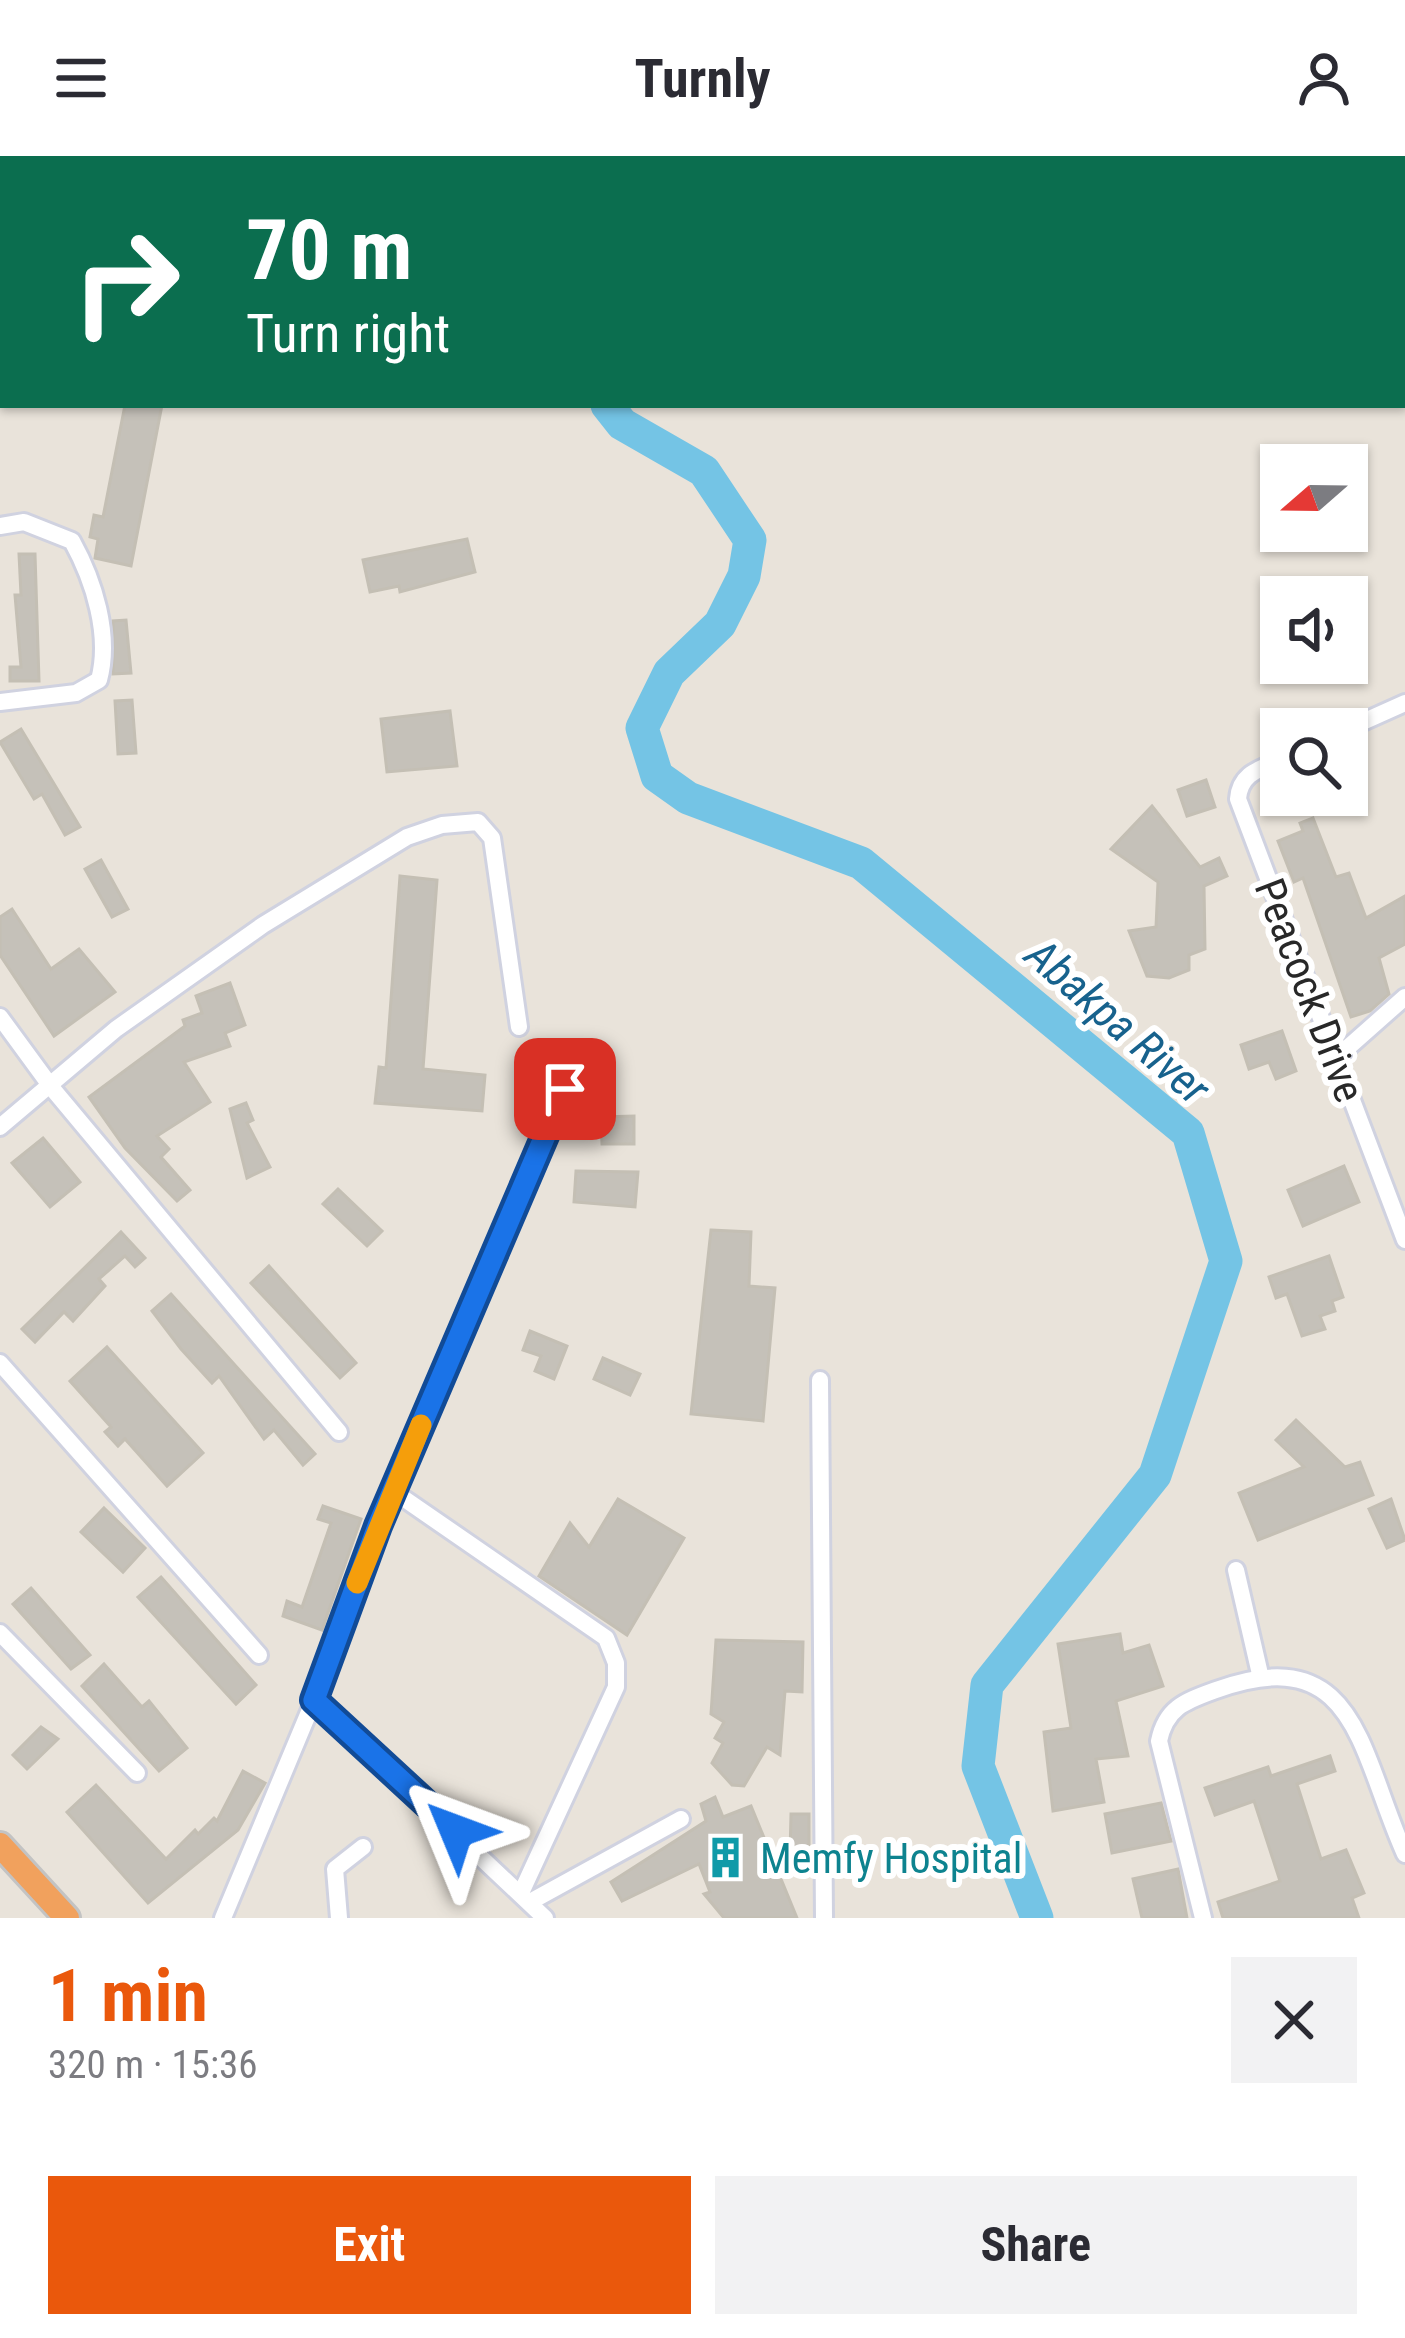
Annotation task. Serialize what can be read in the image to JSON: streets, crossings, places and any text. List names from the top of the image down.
{
  "streets": {
    "street": ["Peacock Drive"]
  },
  "water": ["Abakpa River"],
  "places": {
    "building": ["Memfy Hospital"]
  },
  "north": "left",
  "page": {
    "header": "Turnly",
    "turn": ["70 m", "Turn right"],
    "heading": ["1 min", "320 m · 15:36"],
    "buttons": ["Exit", "Share"]
  }
}
